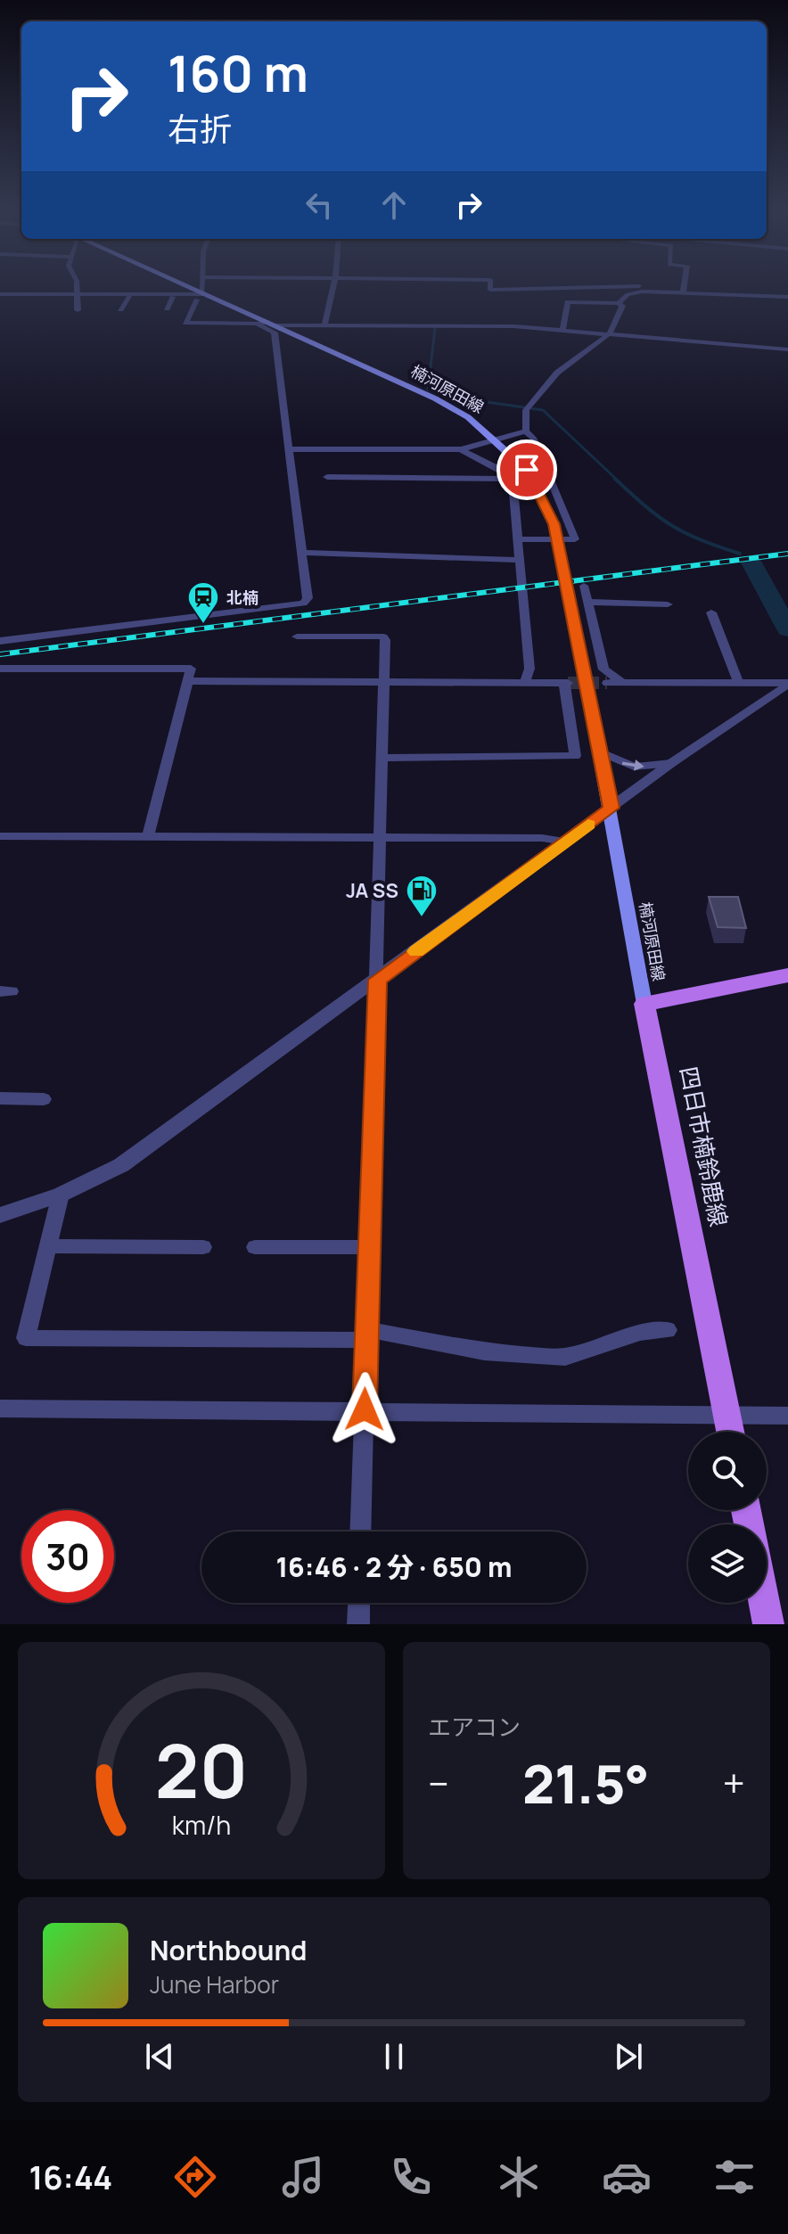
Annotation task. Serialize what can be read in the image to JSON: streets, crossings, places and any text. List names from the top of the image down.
{
  "streets": {
    "main road": ["楠河原田線", "四日市楠鈴鹿線"]
  },
  "crossings": [
    ["楠河原田線", "四日市楠鈴鹿線"]
  ],
  "places": {
    "station": ["北楠"],
    "fuel station": ["JA SS"]
  },
  "page": {
    "turn": ["160 m", "右折"],
    "limit": "30",
    "trip": "16:46 · 2 分 · 650 m",
    "tile": "エアコン",
    "heat": ["−", "21.5°", "+"],
    "song": ["Northbound", "June Harbor"],
    "tabs": "16:44",
    "gauge": ["20", "km/h"]
  }
}
